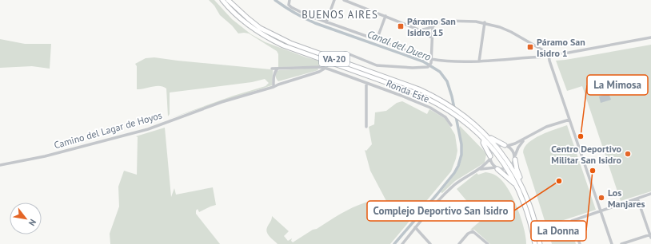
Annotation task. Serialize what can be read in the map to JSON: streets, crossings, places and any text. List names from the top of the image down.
{
  "streets": {
    "highway": ["VA-20", "Ronda Este"],
    "street": ["Camino del Lagar de Hoyos"]
  },
  "districts": ["BUENOS AIRES"],
  "water": ["Canal del Duero"],
  "places": {
    "transit": ["Páramo San Isidro 15", "Páramo San Isidro 1"],
    "other": [
      "La Mimosa",
      "Centro Deportivo Militar San Isidro",
      "La Donna",
      "Complejo Deportivo San Isidro",
      "Los Manjares"
    ]
  },
  "north": "bottom right"
}
